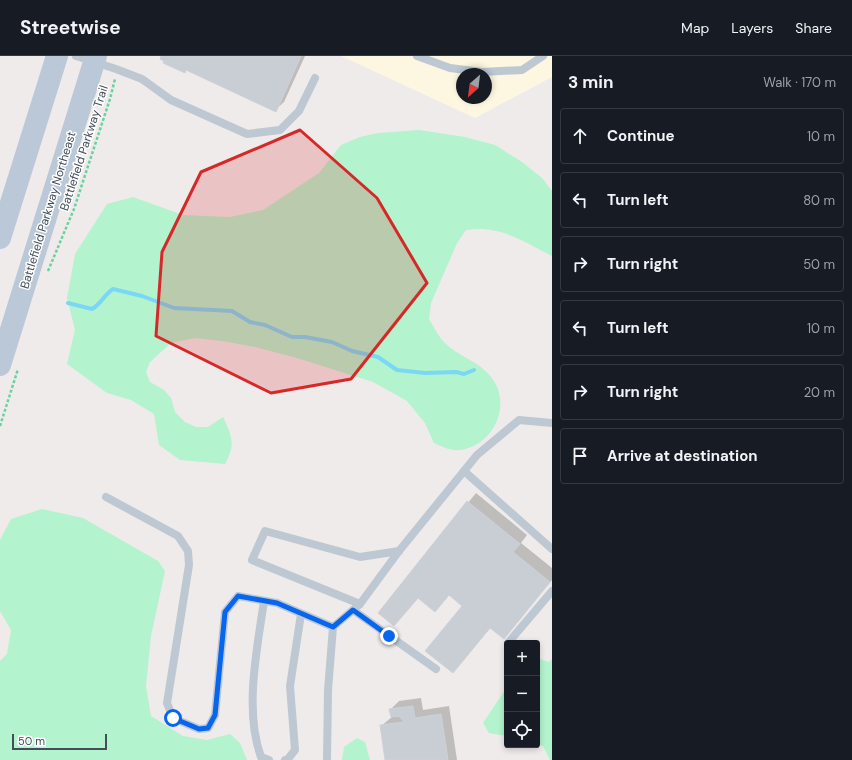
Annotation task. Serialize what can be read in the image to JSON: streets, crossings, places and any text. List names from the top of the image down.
{
  "streets": {
    "main road": ["Battlefield Parkway Northeast"],
    "path": ["Battlefield Parkway Trail"]
  },
  "scale_bar": "50 m",
  "north": "bottom left",
  "page": {
    "header": "Streetwise",
    "nav": ["Map", "Layers", "Share"],
    "heading": ["3 min", "Walk · 170 m"],
    "list": [
      ["Continue", "10 m"],
      ["Turn left", "80 m"],
      ["Turn right", "50 m"],
      ["Turn left", "10 m"],
      ["Turn right", "20 m"],
      "Arrive at destination"
    ],
    "map_buttons": ["+", "−"],
    "scale": "50 m"
  }
}
